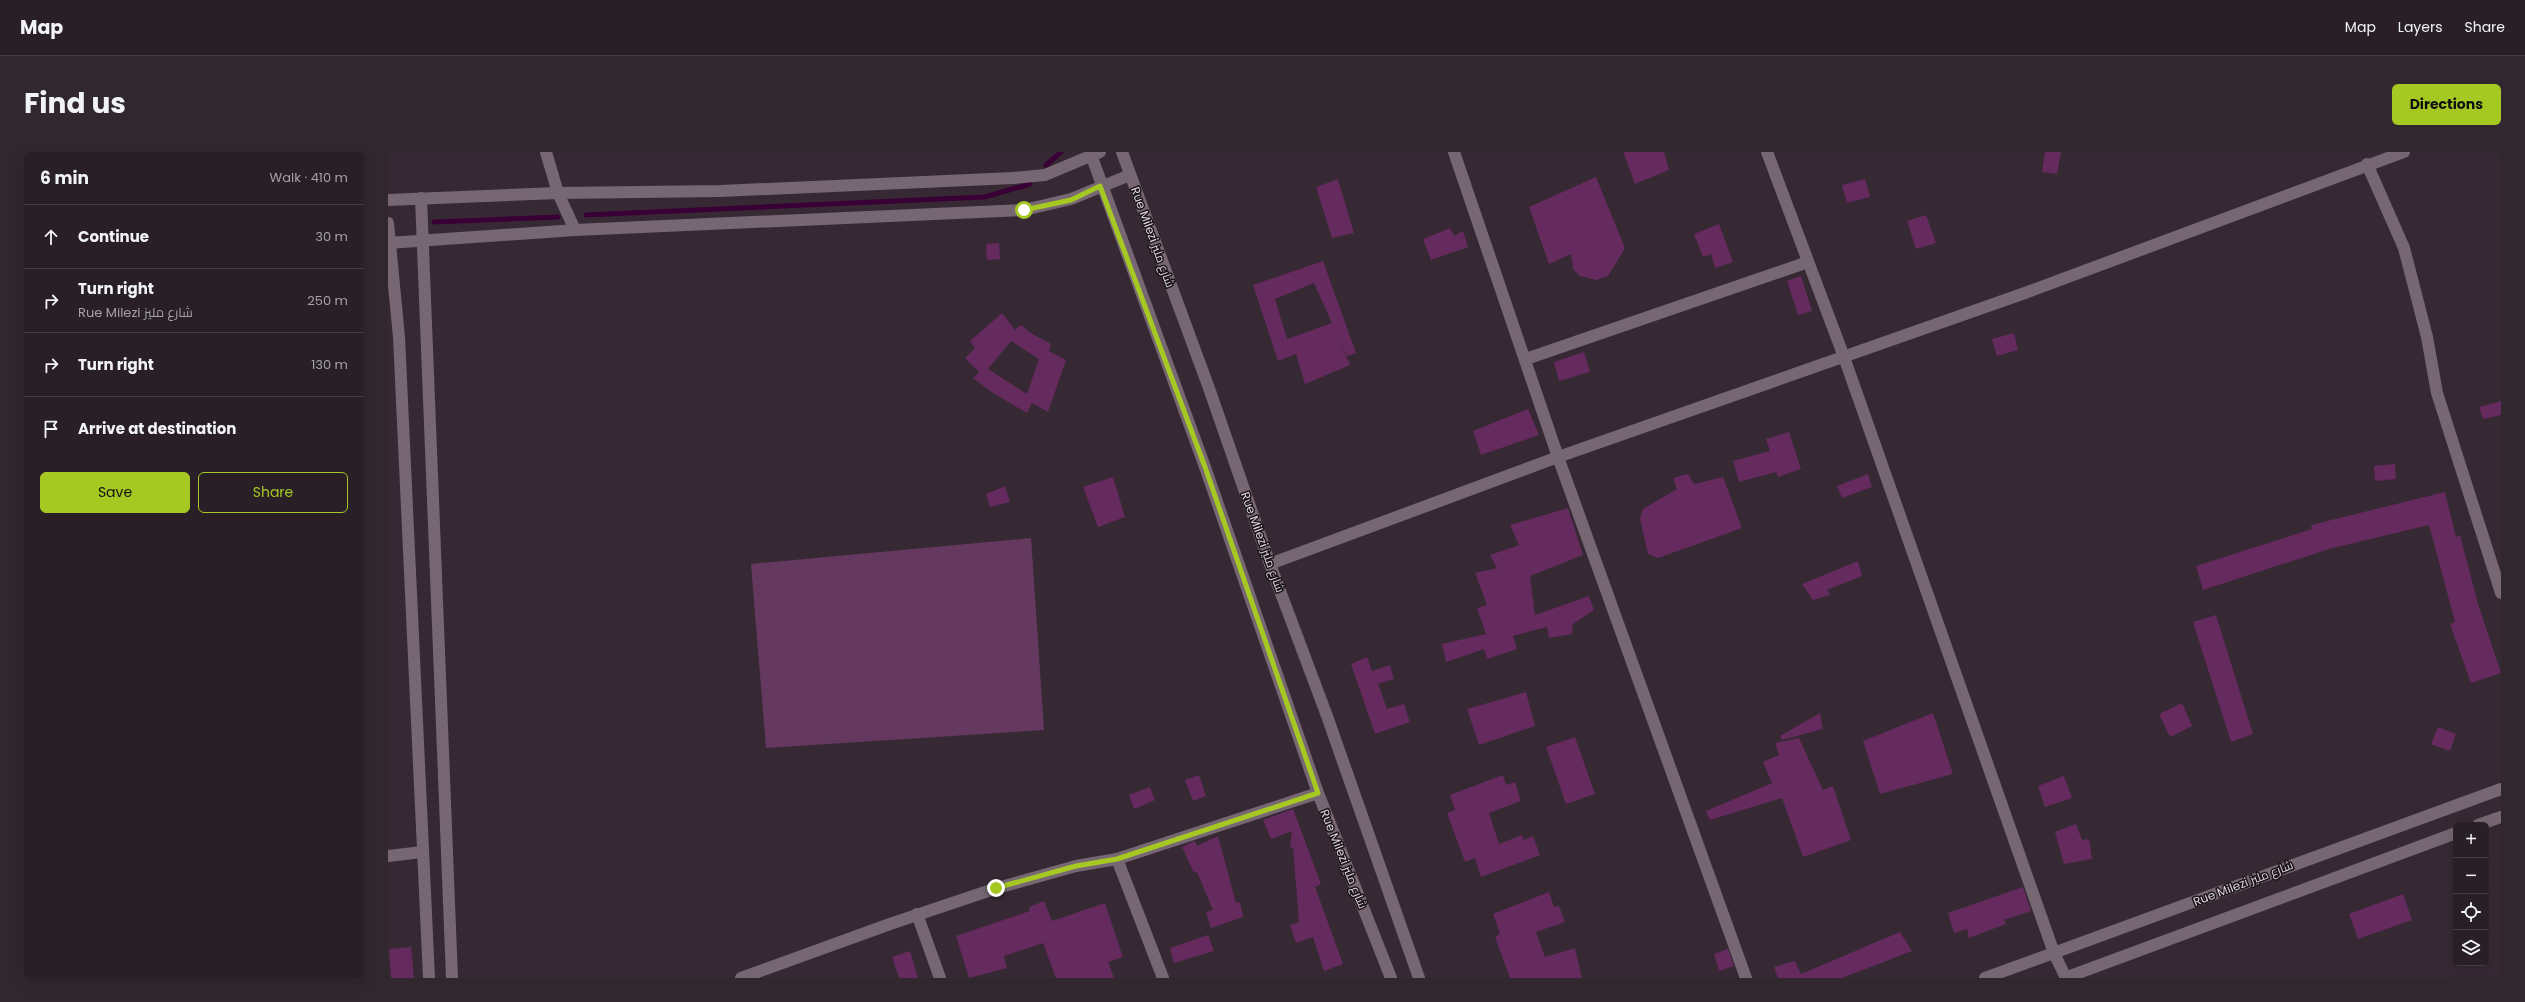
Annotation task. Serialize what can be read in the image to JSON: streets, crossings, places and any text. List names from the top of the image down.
{
  "streets": {
    "street": ["Rue Milezi شارع مليز"]
  },
  "page": {
    "header": "Map",
    "nav": ["Map", "Layers", "Share"],
    "title": "Find us",
    "buttons": [
      "Directions",
      ["Save", "Share"]
    ],
    "heading": ["6 min", "Walk · 410 m"],
    "list": [
      ["Continue", "30 m"],
      ["Turn right", "Rue Milezi شارع مليز", "250 m"],
      ["Turn right", "130 m"],
      "Arrive at destination"
    ],
    "map_buttons": ["+", "−"]
  }
}
